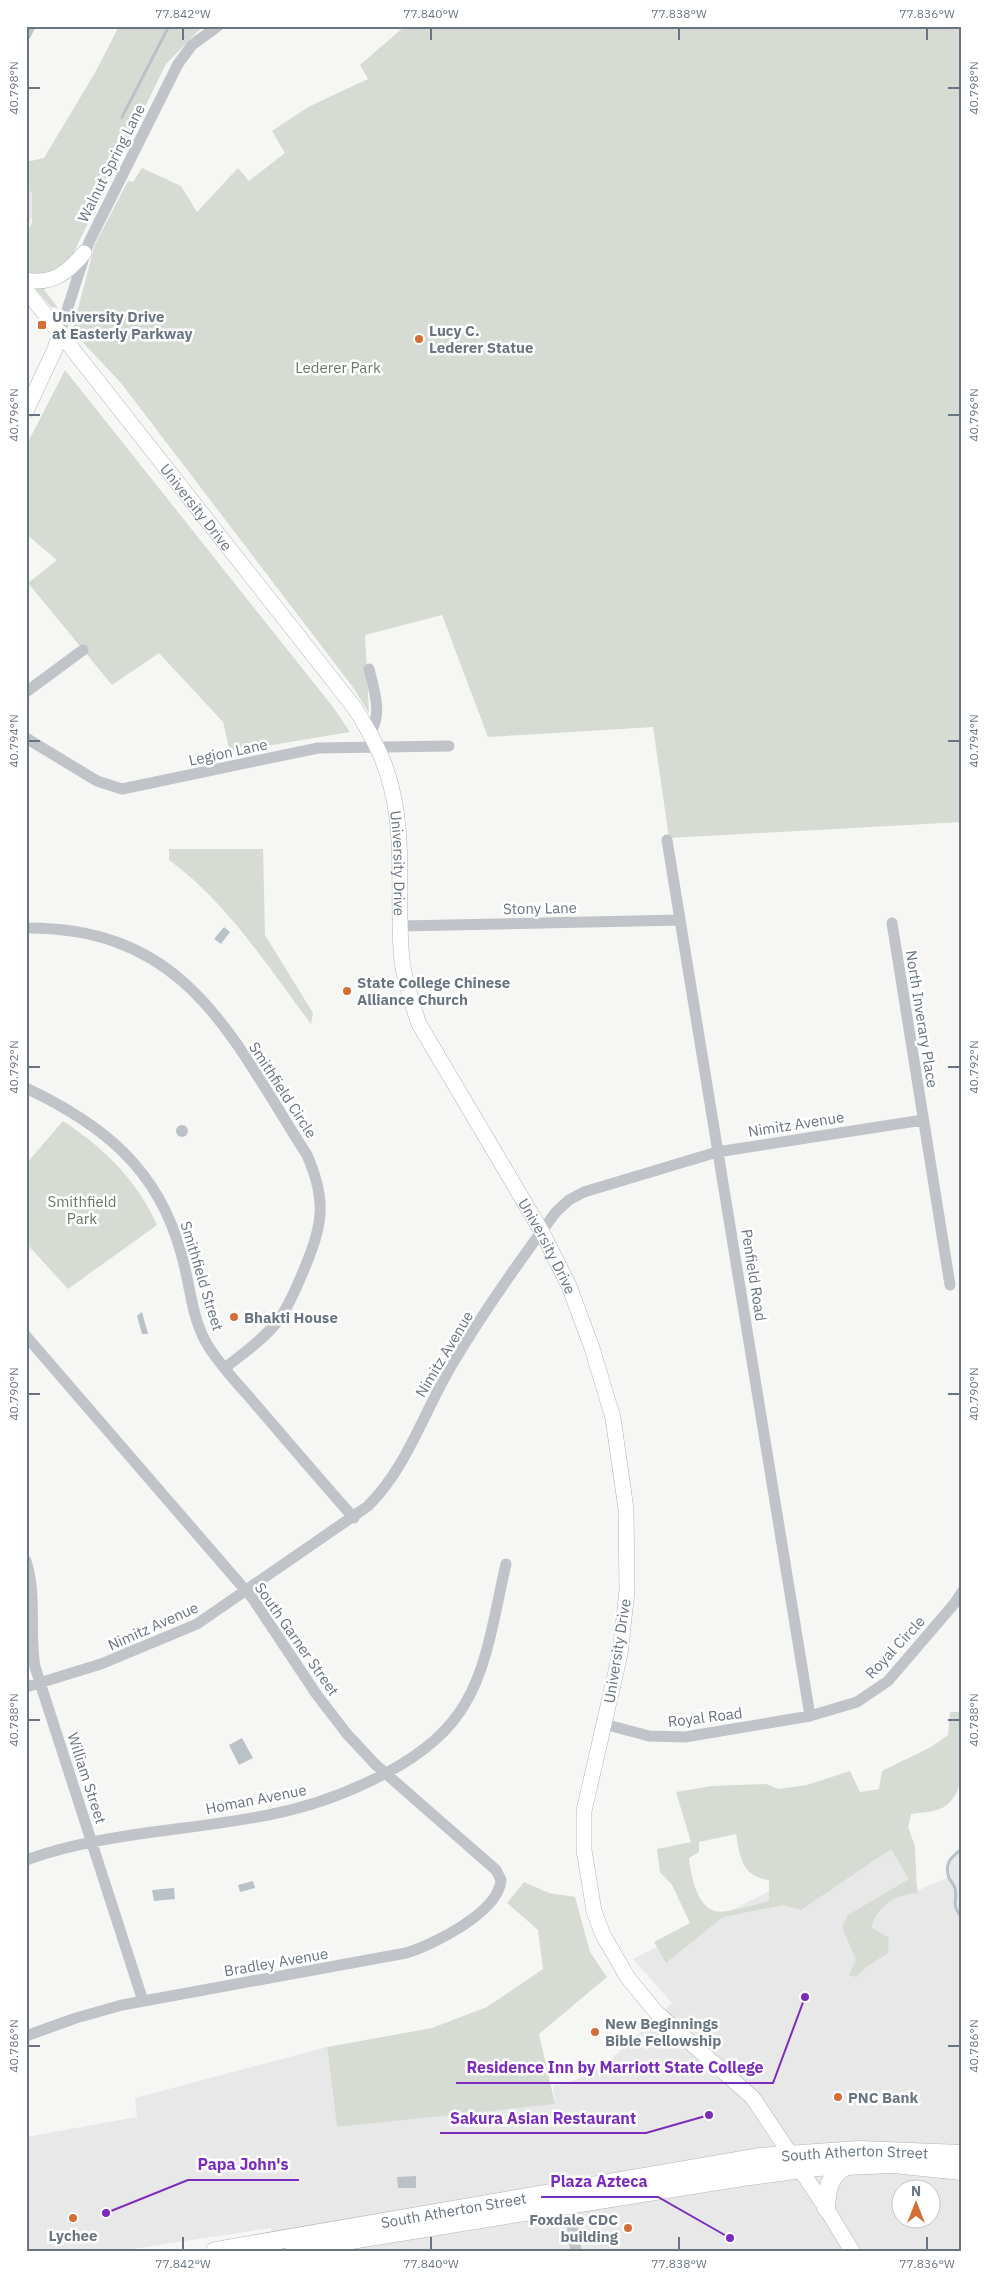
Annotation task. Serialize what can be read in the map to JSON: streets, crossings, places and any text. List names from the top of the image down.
{
  "streets": {
    "main road": ["University Drive", "South Atherton Street"],
    "street": [
      "Walnut Spring Lane",
      "Legion Lane",
      "Stony Lane",
      "North Inverary Place",
      "Smithfield Circle",
      "Nimitz Avenue",
      "Penfield Road",
      "Smithfield Street",
      "South Garner Street",
      "Royal Circle",
      "Royal Road",
      "William Street",
      "Homan Avenue",
      "Bradley Avenue"
    ]
  },
  "crossings": [
    ["Walnut Spring Lane", "University Drive"],
    ["University Drive", "Legion Lane"],
    ["University Drive", "Stony Lane"],
    ["University Drive", "Nimitz Avenue"],
    ["University Drive", "Royal Road"],
    ["University Drive", "South Atherton Street"],
    ["Stony Lane", "Penfield Road"],
    ["North Inverary Place", "Nimitz Avenue"],
    ["Smithfield Circle", "Smithfield Street"],
    ["Nimitz Avenue", "Penfield Road"],
    ["Nimitz Avenue", "Smithfield Street"],
    ["Nimitz Avenue", "South Garner Street"],
    ["Nimitz Avenue", "William Street"],
    ["Penfield Road", "Royal Circle"],
    ["Penfield Road", "Royal Road"],
    ["South Garner Street", "Homan Avenue"],
    ["South Garner Street", "Bradley Avenue"],
    ["Royal Circle", "Royal Road"],
    ["William Street", "Homan Avenue"],
    ["William Street", "Bradley Avenue"]
  ],
  "parks": ["Lederer Park", "Smithfield Park"],
  "places": {
    "transit": ["University Drive at Easterly Parkway"],
    "other": [
      "Lucy C. Lederer Statue",
      "State College Chinese Alliance Church",
      "Bhakti House",
      "Residence Inn by Marriott State College",
      "New Beginnings Bible Fellowship",
      "PNC Bank",
      "Sakura Asian Restaurant",
      "Papa John's",
      "Lychee",
      "Foxdale CDC building",
      "Plaza Azteca"
    ]
  },
  "north": "top",
  "coordinates": [
    "77.842°W",
    "77.840°W",
    "77.838°W",
    "77.836°W",
    "40.798°N",
    "40.796°N",
    "40.794°N",
    "40.792°N",
    "40.790°N",
    "40.788°N",
    "40.786°N"
  ]
}
